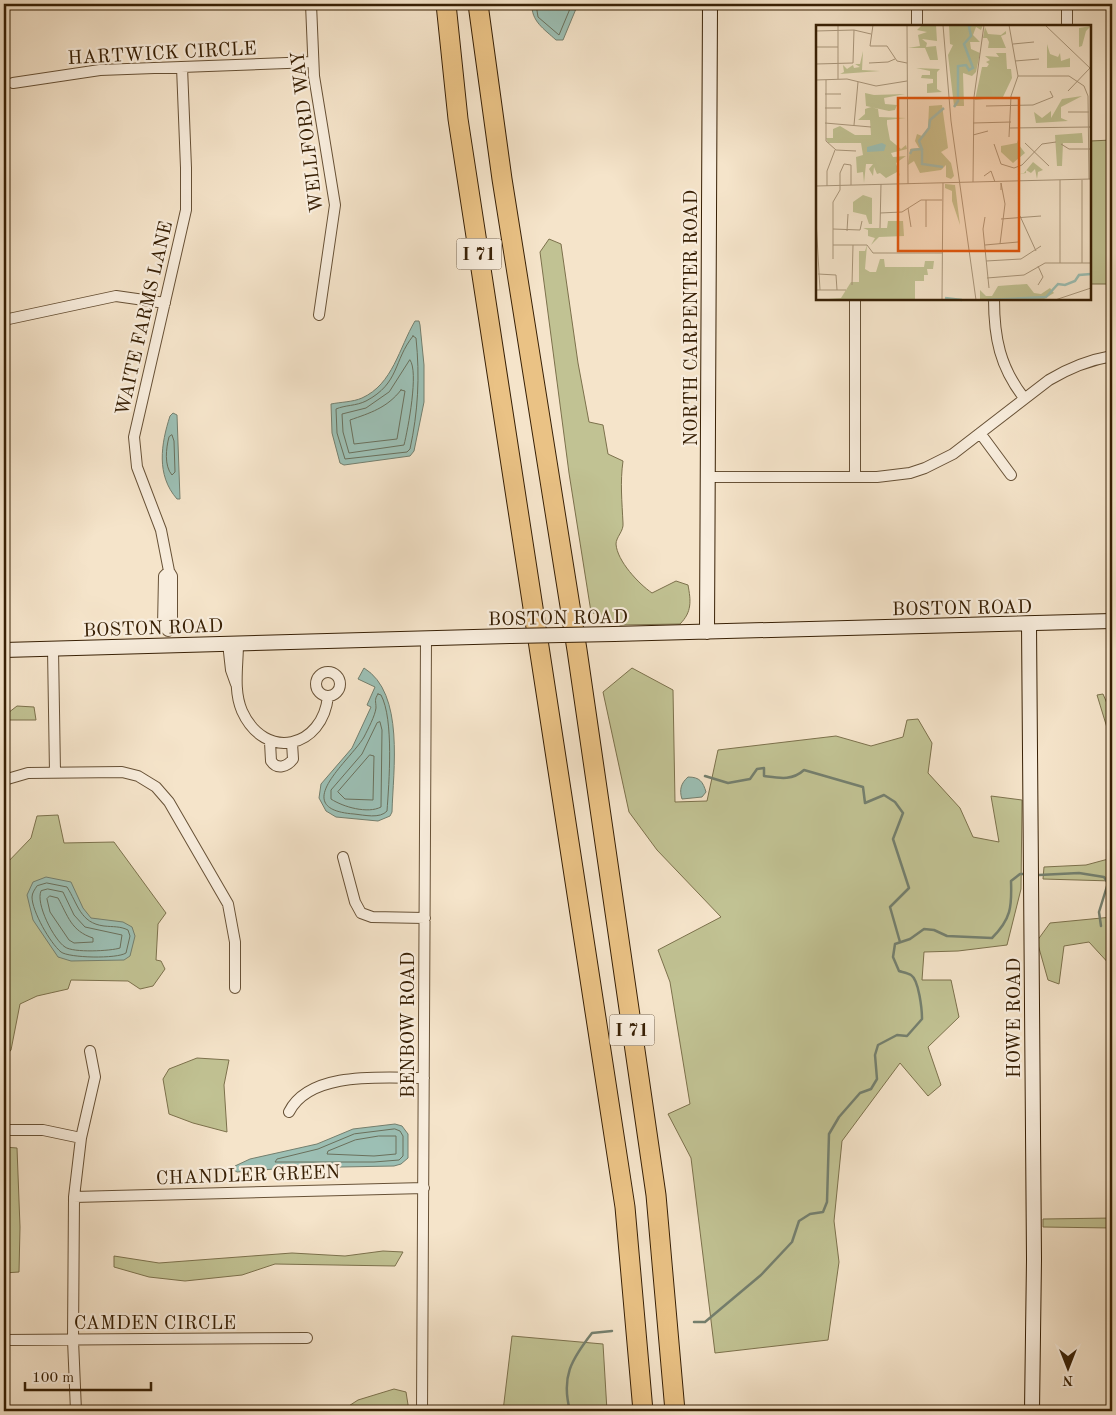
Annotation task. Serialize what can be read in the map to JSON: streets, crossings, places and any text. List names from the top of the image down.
{
  "streets": {
    "highway": ["I 71"],
    "street": [
      "HARTWICK CIRCLE",
      "WELLFORD WAY",
      "WAITE FARMS LANE",
      "NORTH CARPENTER ROAD",
      "BOSTON ROAD",
      "HOWE ROAD",
      "BENBOW ROAD",
      "CHANDLER GREEN",
      "CAMDEN CIRCLE"
    ]
  },
  "crossings": [
    ["HARTWICK CIRCLE", "WELLFORD WAY"],
    ["HARTWICK CIRCLE", "WAITE FARMS LANE"],
    ["WAITE FARMS LANE", "BOSTON ROAD"],
    ["NORTH CARPENTER ROAD", "BOSTON ROAD"],
    ["BOSTON ROAD", "HOWE ROAD"],
    ["BOSTON ROAD", "BENBOW ROAD"],
    ["BENBOW ROAD", "CHANDLER GREEN"]
  ],
  "scale_bar": "100 m",
  "north": "bottom"
}
